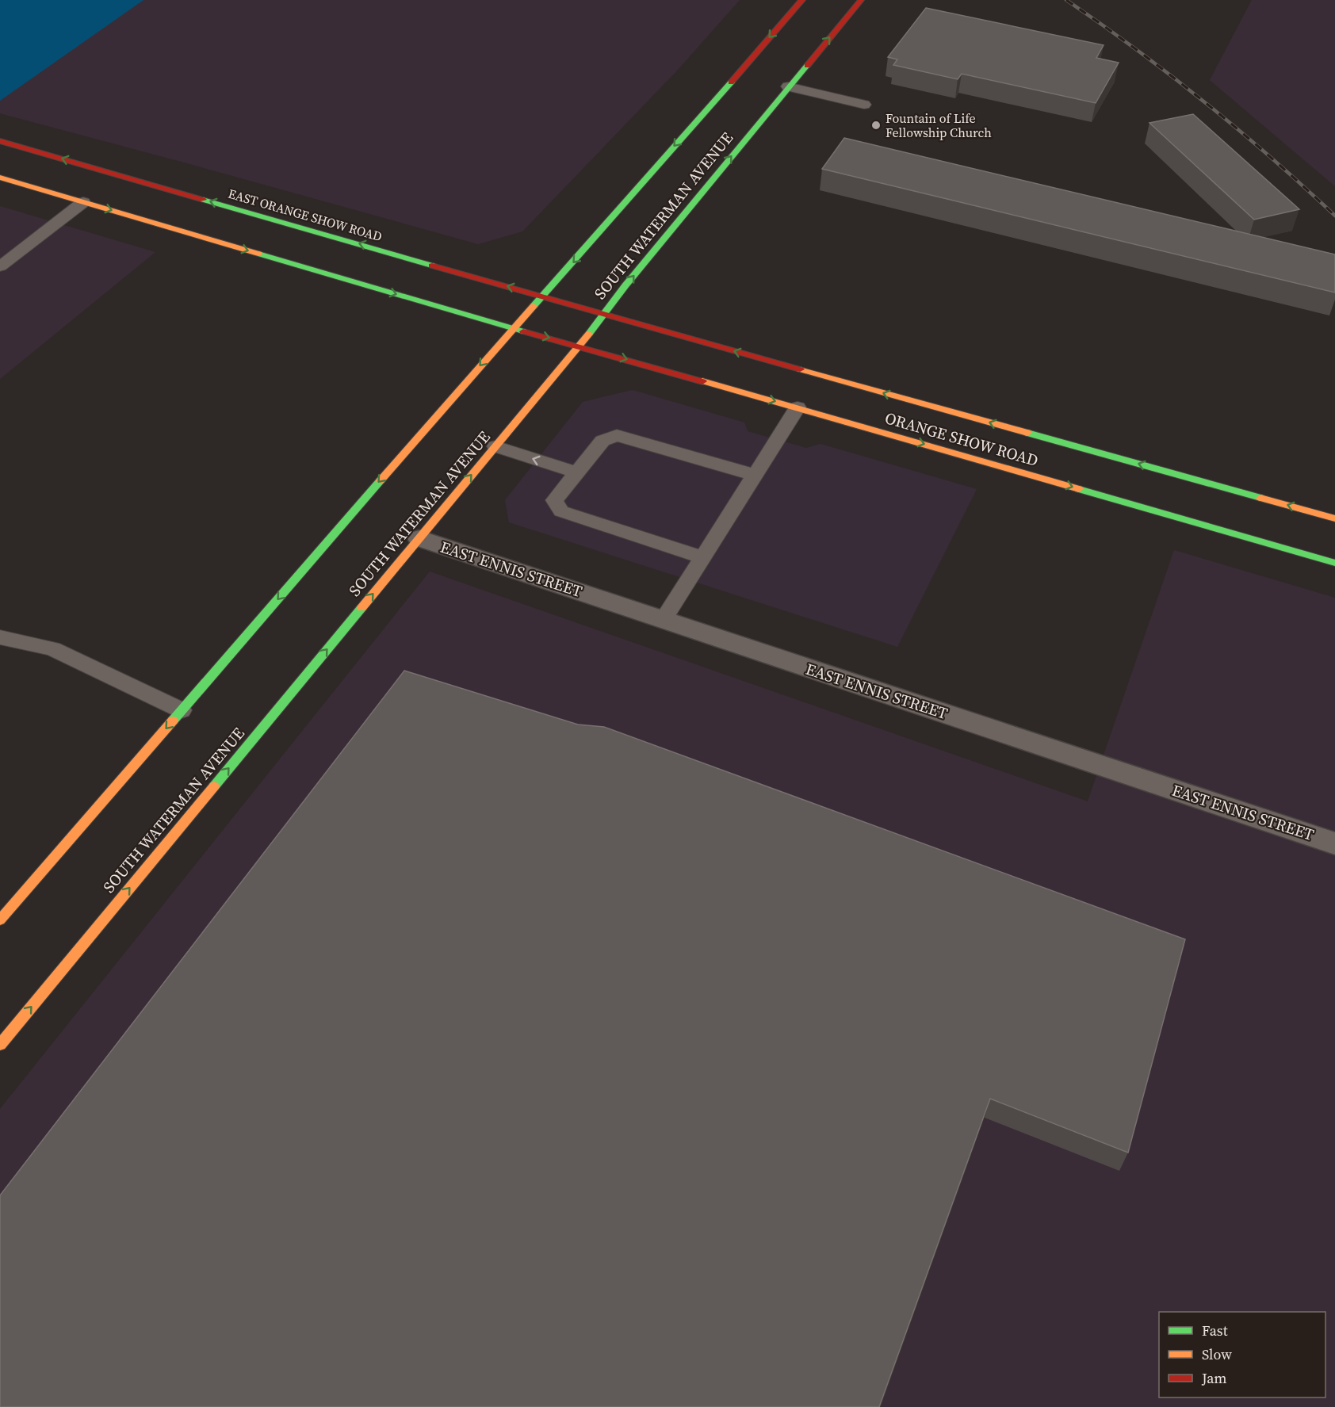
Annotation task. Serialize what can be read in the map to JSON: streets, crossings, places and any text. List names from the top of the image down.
{
  "streets": {
    "main road": ["EAST ORANGE SHOW ROAD", "SOUTH WATERMAN AVENUE", "ORANGE SHOW ROAD"],
    "street": ["EAST ENNIS STREET"]
  },
  "crossings": [
    ["EAST ORANGE SHOW ROAD", "SOUTH WATERMAN AVENUE"],
    ["EAST ORANGE SHOW ROAD", "ORANGE SHOW ROAD"],
    ["SOUTH WATERMAN AVENUE", "ORANGE SHOW ROAD"],
    ["SOUTH WATERMAN AVENUE", "EAST ENNIS STREET"]
  ],
  "places": ["Fountain of Life Fellowship Church"],
  "legend": ["Fast", "Slow", "Jam"]
}
